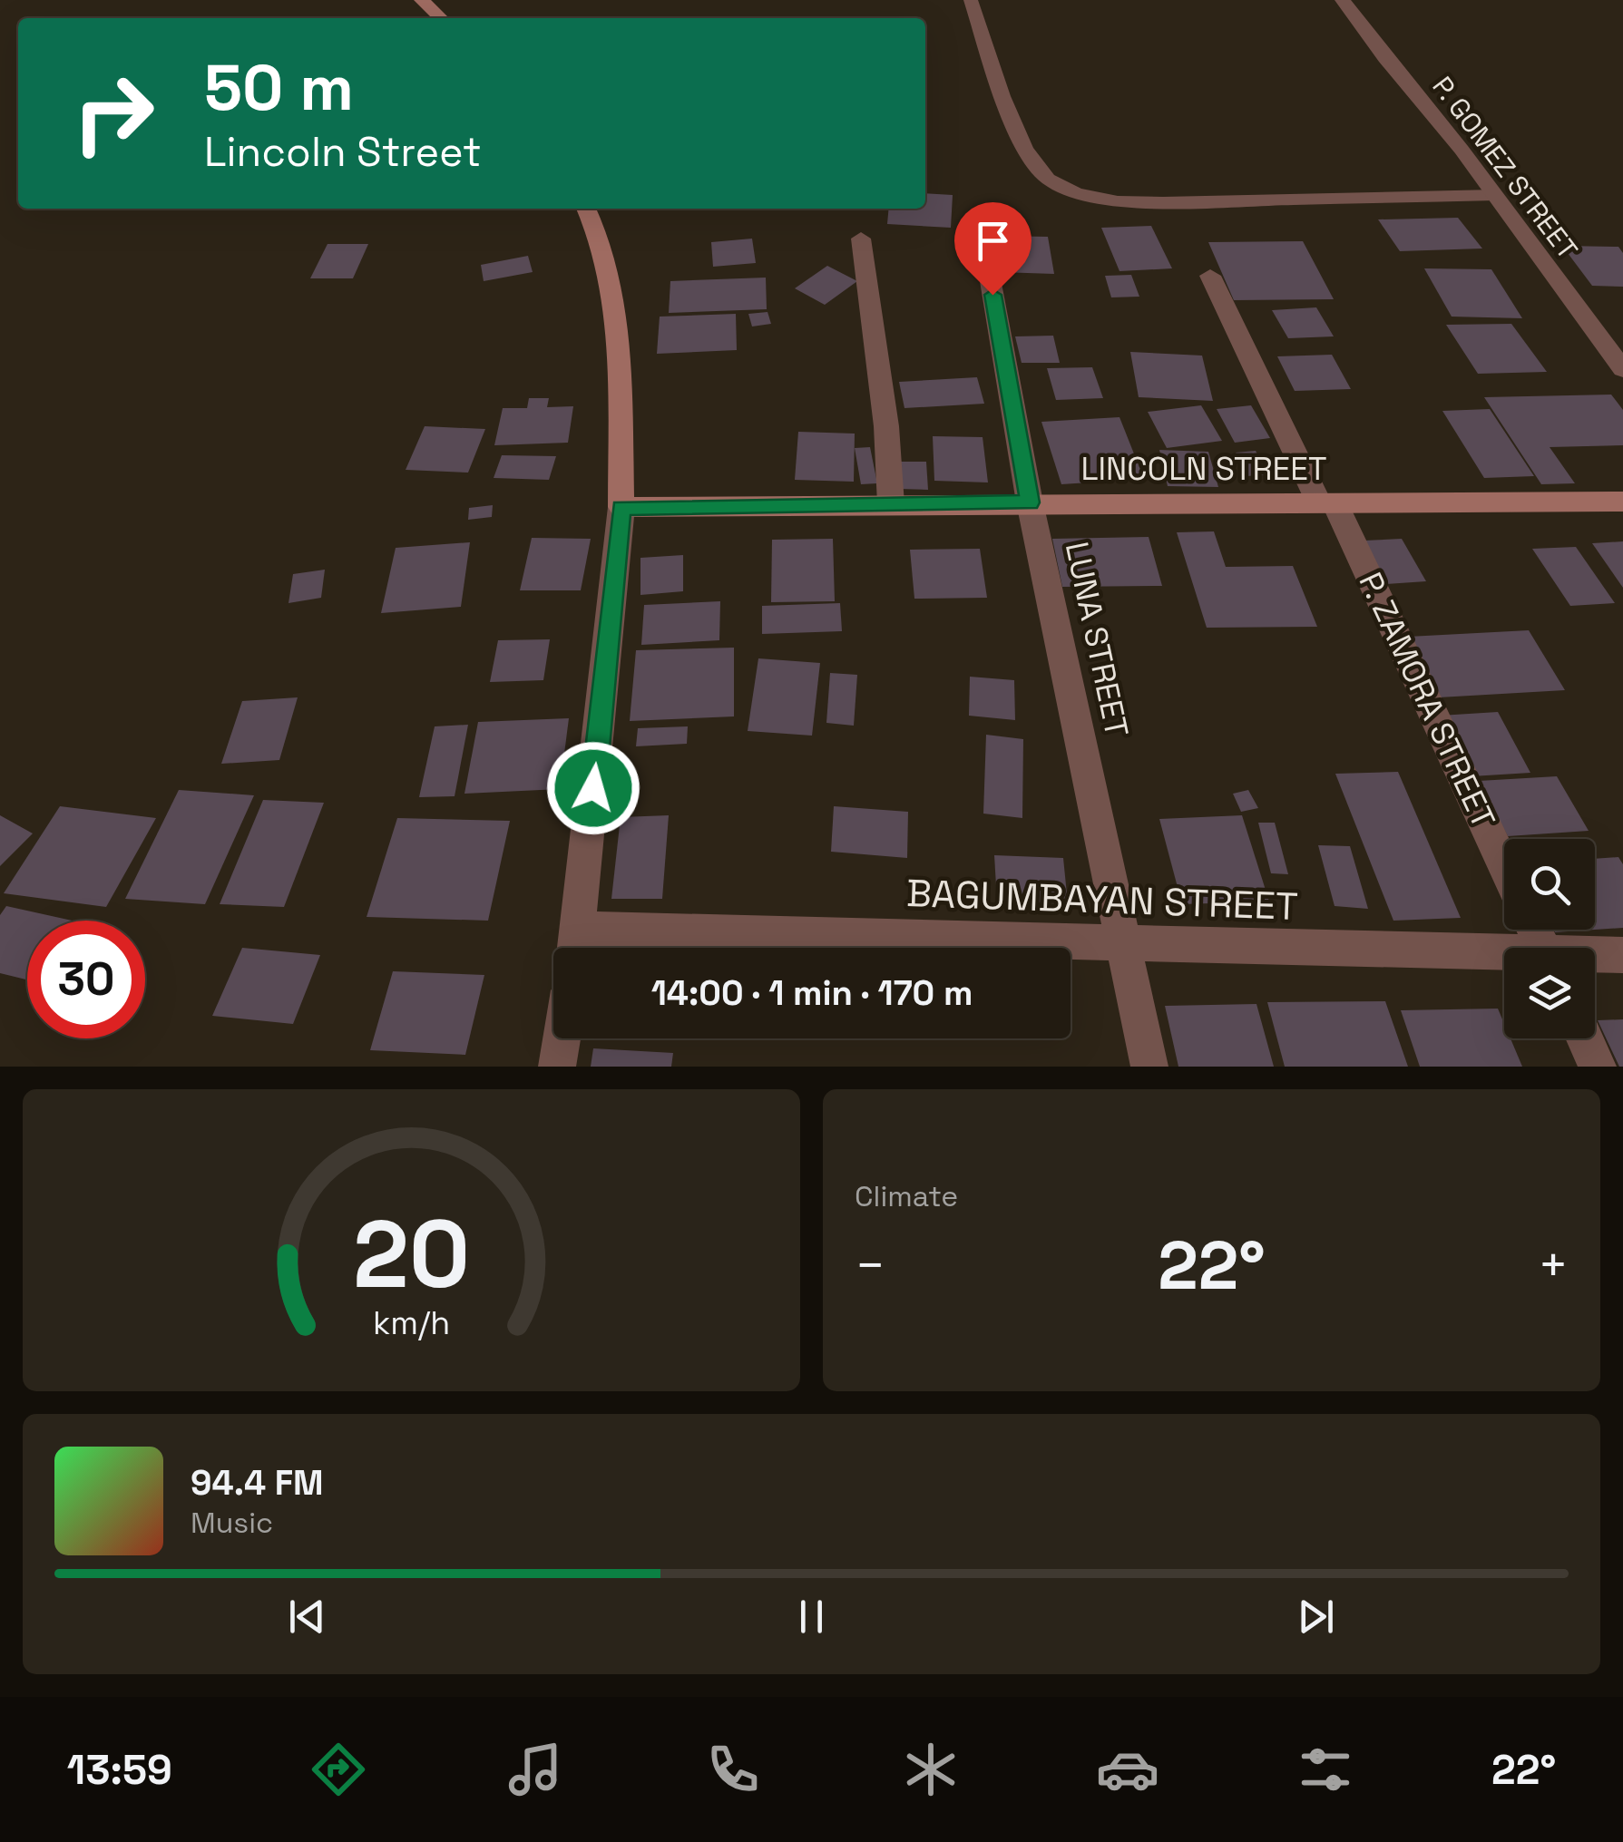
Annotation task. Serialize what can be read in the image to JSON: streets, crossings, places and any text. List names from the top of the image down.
{
  "streets": {
    "street": [
      "P. GOMEZ STREET",
      "LINCOLN STREET",
      "LUNA STREET",
      "P. ZAMORA STREET",
      "BAGUMBAYAN STREET"
    ]
  },
  "crossings": [
    ["LINCOLN STREET", "LUNA STREET"],
    ["LINCOLN STREET", "P. ZAMORA STREET"],
    ["LUNA STREET", "BAGUMBAYAN STREET"]
  ],
  "page": {
    "turn": ["50 m", "Lincoln Street"],
    "limit": "30",
    "trip": "14:00 · 1 min · 170 m",
    "tile": "Climate",
    "heat": ["−", "22°", "+"],
    "song": ["94.4 FM", "Music"],
    "tabs": ["13:59", "22°"],
    "gauge": ["20", "km/h"]
  }
}
